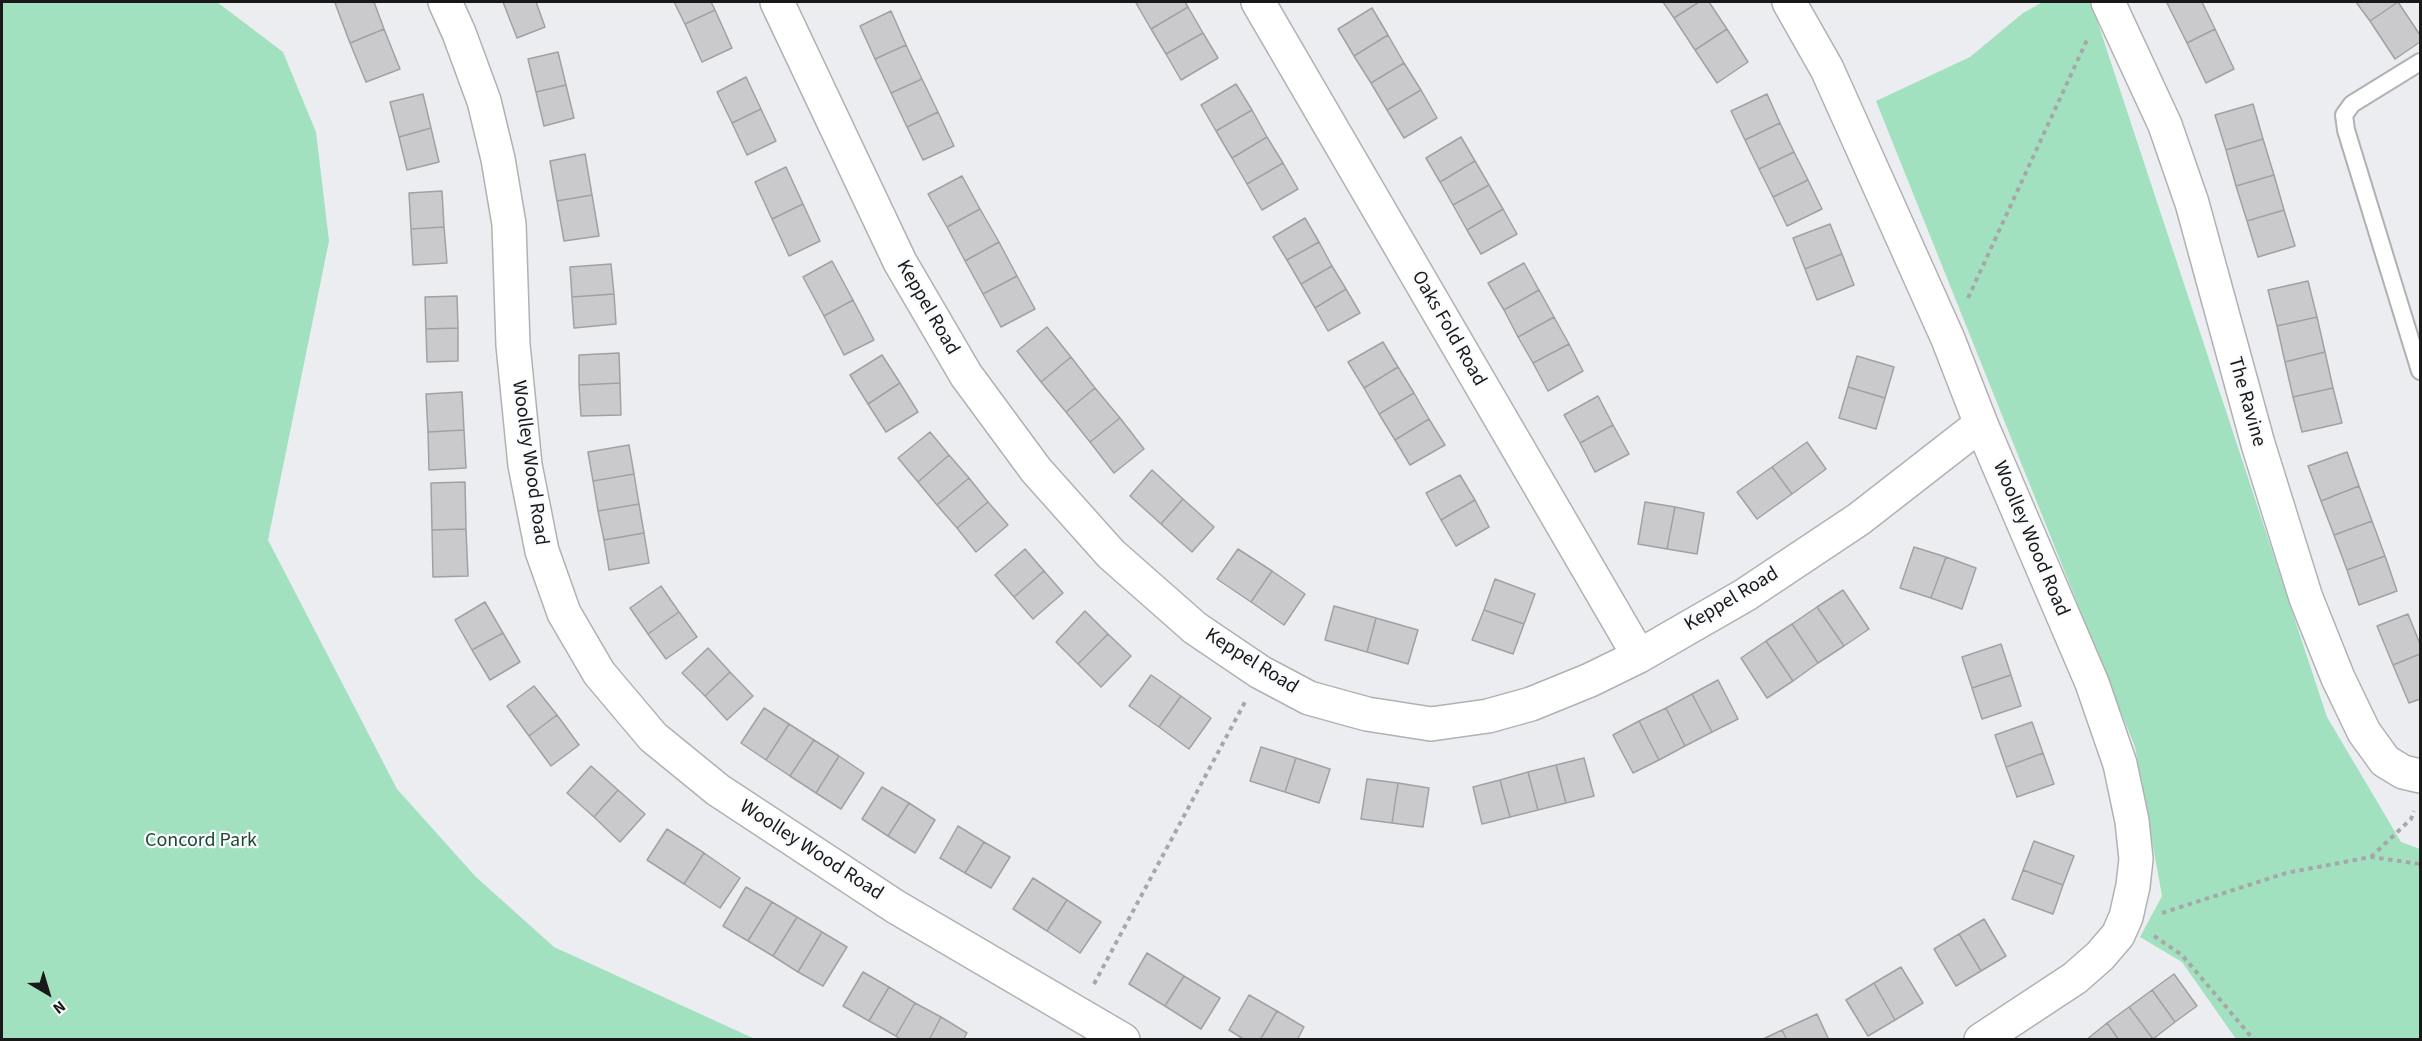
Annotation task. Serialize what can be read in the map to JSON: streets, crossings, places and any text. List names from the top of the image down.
{
  "streets": {
    "street": [
      "Keppel Road",
      "Oaks Fold Road",
      "The Ravine",
      "Woolley Wood Road"
    ]
  },
  "crossings": [
    ["Keppel Road", "Oaks Fold Road"],
    ["Keppel Road", "Woolley Wood Road"]
  ],
  "parks": ["Concord Park"],
  "north": "bottom right"
}
